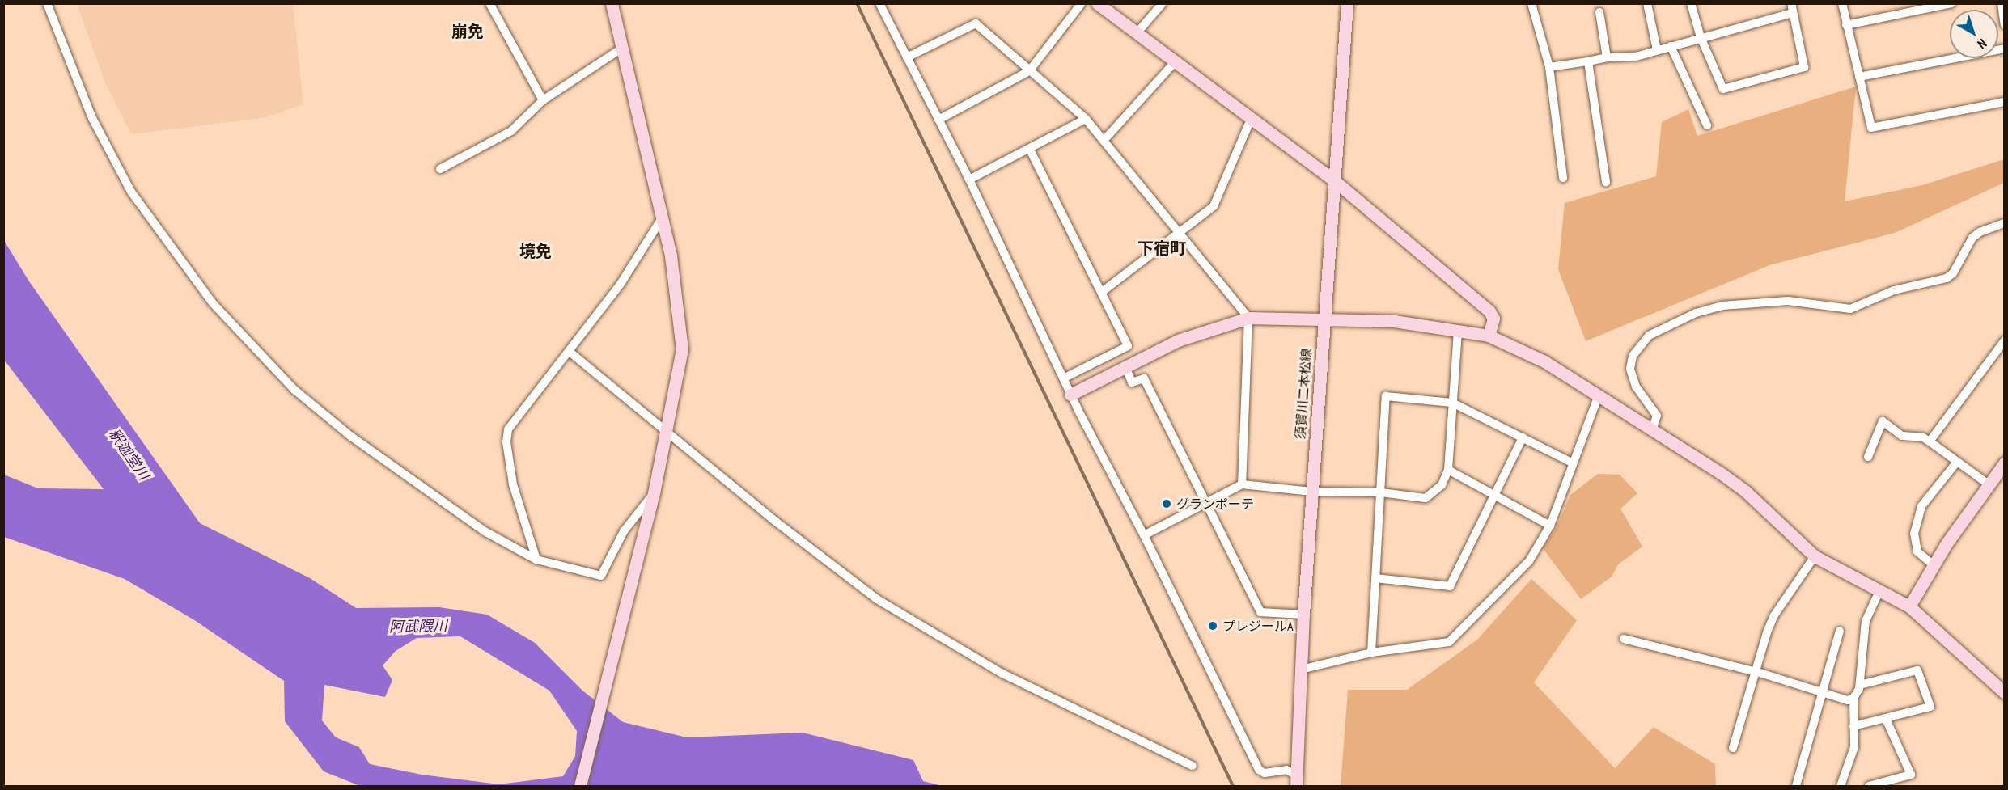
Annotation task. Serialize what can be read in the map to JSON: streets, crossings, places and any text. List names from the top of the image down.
{
  "streets": {
    "street": ["須賀川二本松線"]
  },
  "districts": ["崩免", "下宿町", "境免"],
  "water": ["釈迦堂川", "阿武隈川"],
  "places": ["グランポーテ", "プレジールA"],
  "north": "bottom right"
}
